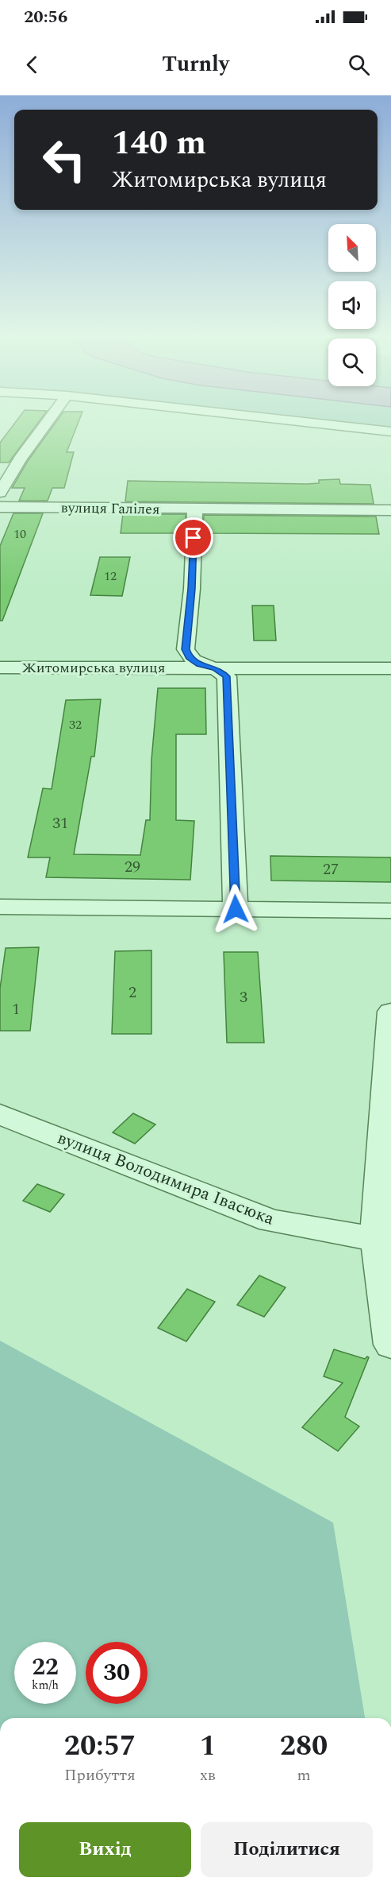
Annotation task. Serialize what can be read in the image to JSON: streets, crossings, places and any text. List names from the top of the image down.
{
  "streets": {
    "street": ["вулиця Галілея", "Житомирська вулиця", "вулиця Володимира Івасюка"]
  },
  "crossings": [
    ["вулиця Галілея", "Житомирська вулиця"]
  ],
  "house_numbers": [
    "10",
    "12",
    "32",
    "31",
    "29",
    "27",
    "2",
    "3",
    "1"
  ],
  "north": "top left",
  "page": {
    "status": "20:56",
    "header": "Turnly",
    "turn": ["140 m", "Житомирська вулиця"],
    "speed": "22 km/h",
    "limit": "30",
    "eta": [
      "20:57",
      "Прибуття",
      "1",
      "хв",
      "280",
      "m"
    ],
    "buttons": ["Вихід", "Поділитися"]
  }
}
